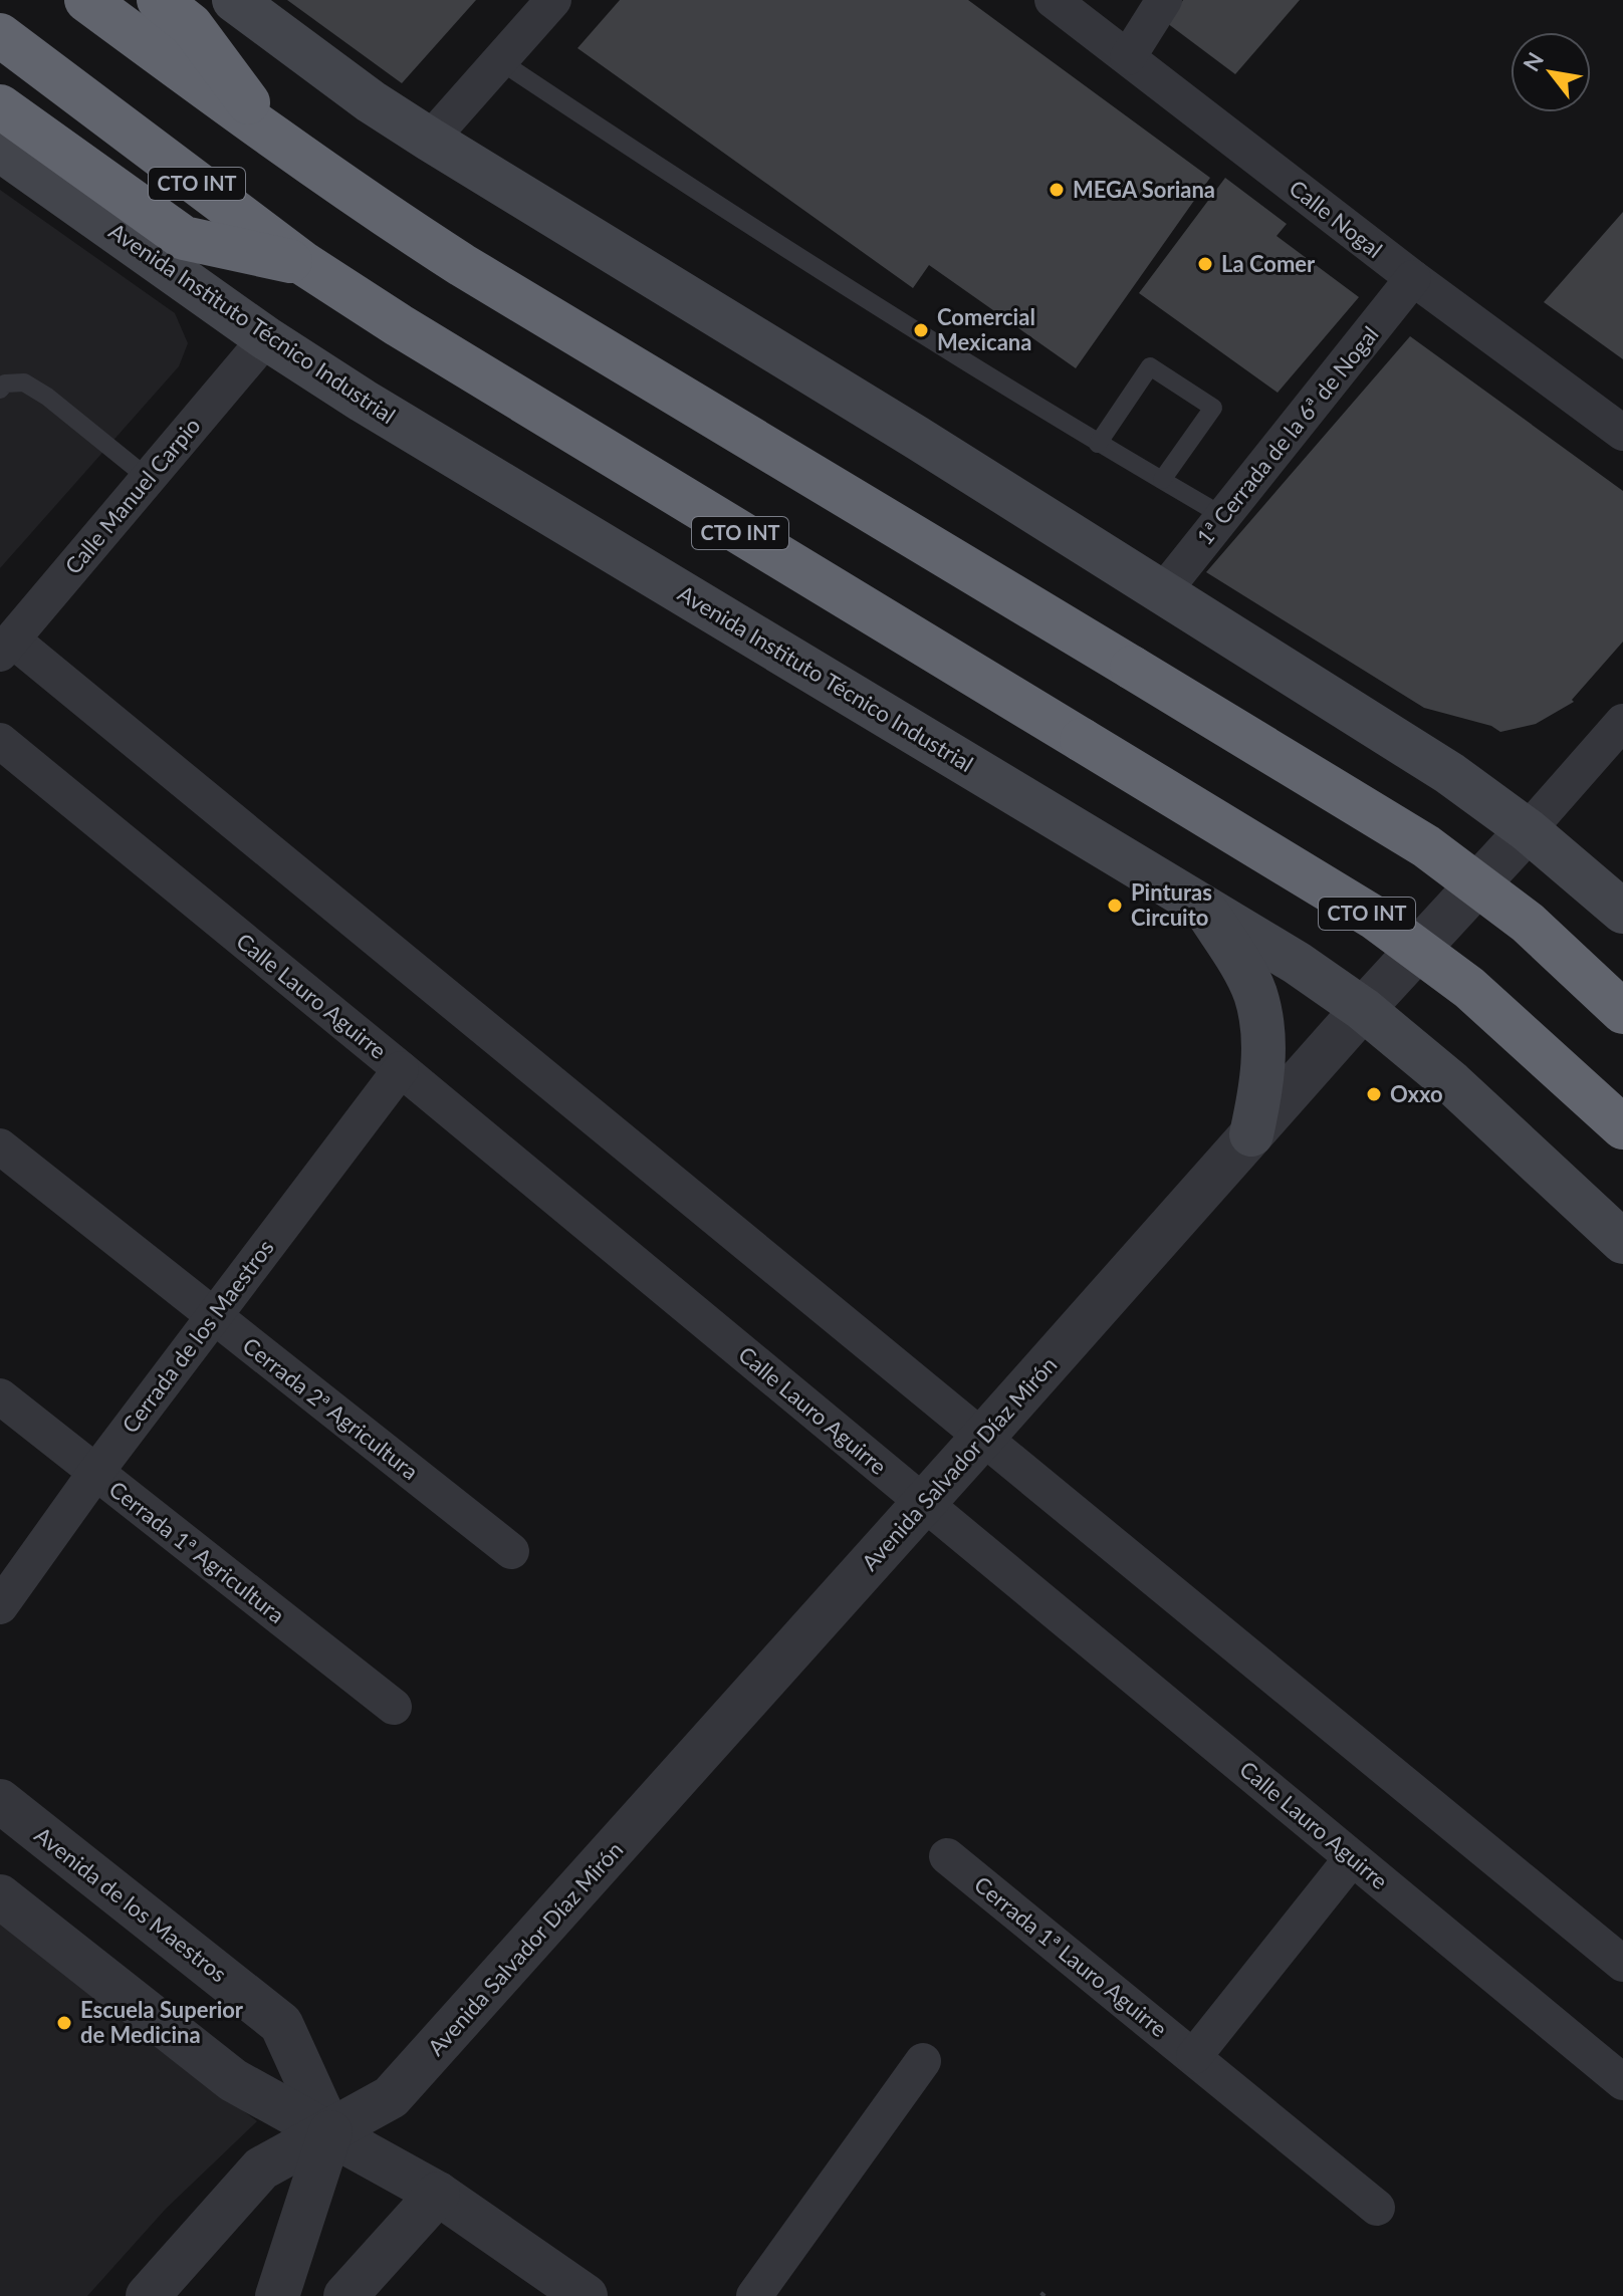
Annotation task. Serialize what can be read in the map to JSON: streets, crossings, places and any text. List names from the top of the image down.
{
  "streets": {
    "highway": ["CTO INT"],
    "main road": ["Avenida Instituto Técnico Industrial"],
    "street": [
      "Calle Nogal",
      "1ª Cerrada de la 6ª de Nogal",
      "Calle Manuel Carpio",
      "Calle Lauro Aguirre",
      "Cerrada de los Maestros",
      "Cerrada 2ª Agricultura",
      "Avenida Salvador Díaz Mirón",
      "Cerrada 1ª Agricultura",
      "Avenida de los Maestros",
      "Cerrada 1ª Lauro Aguirre"
    ]
  },
  "crossings": [
    ["Calle Nogal", "1ª Cerrada de la 6ª de Nogal"],
    ["Avenida Instituto Técnico Industrial", "Calle Manuel Carpio"],
    ["Avenida Instituto Técnico Industrial", "Avenida Salvador Díaz Mirón"],
    ["Calle Lauro Aguirre", "Cerrada de los Maestros"],
    ["Calle Lauro Aguirre", "Avenida Salvador Díaz Mirón"],
    ["Cerrada de los Maestros", "Cerrada 2ª Agricultura"],
    ["Cerrada de los Maestros", "Cerrada 1ª Agricultura"],
    ["Avenida Salvador Díaz Mirón", "Avenida de los Maestros"]
  ],
  "places": [
    "MEGA Soriana",
    "La Comer",
    "Comercial Mexicana",
    "Pinturas Circuito",
    "Oxxo",
    "Escuela Superior de Medicina"
  ],
  "north": "top left"
}
